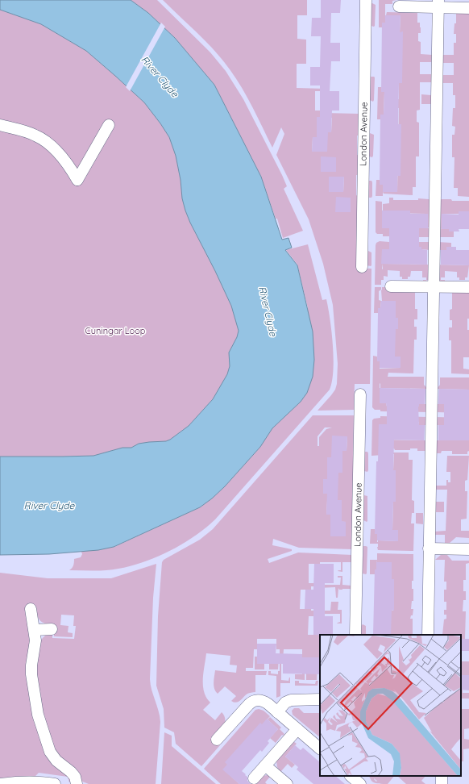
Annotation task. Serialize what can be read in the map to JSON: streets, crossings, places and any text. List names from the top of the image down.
{
  "streets": {
    "street": ["London Avenue"]
  },
  "water": ["River Clyde"],
  "parks": ["Cuningar Loop"]
}
